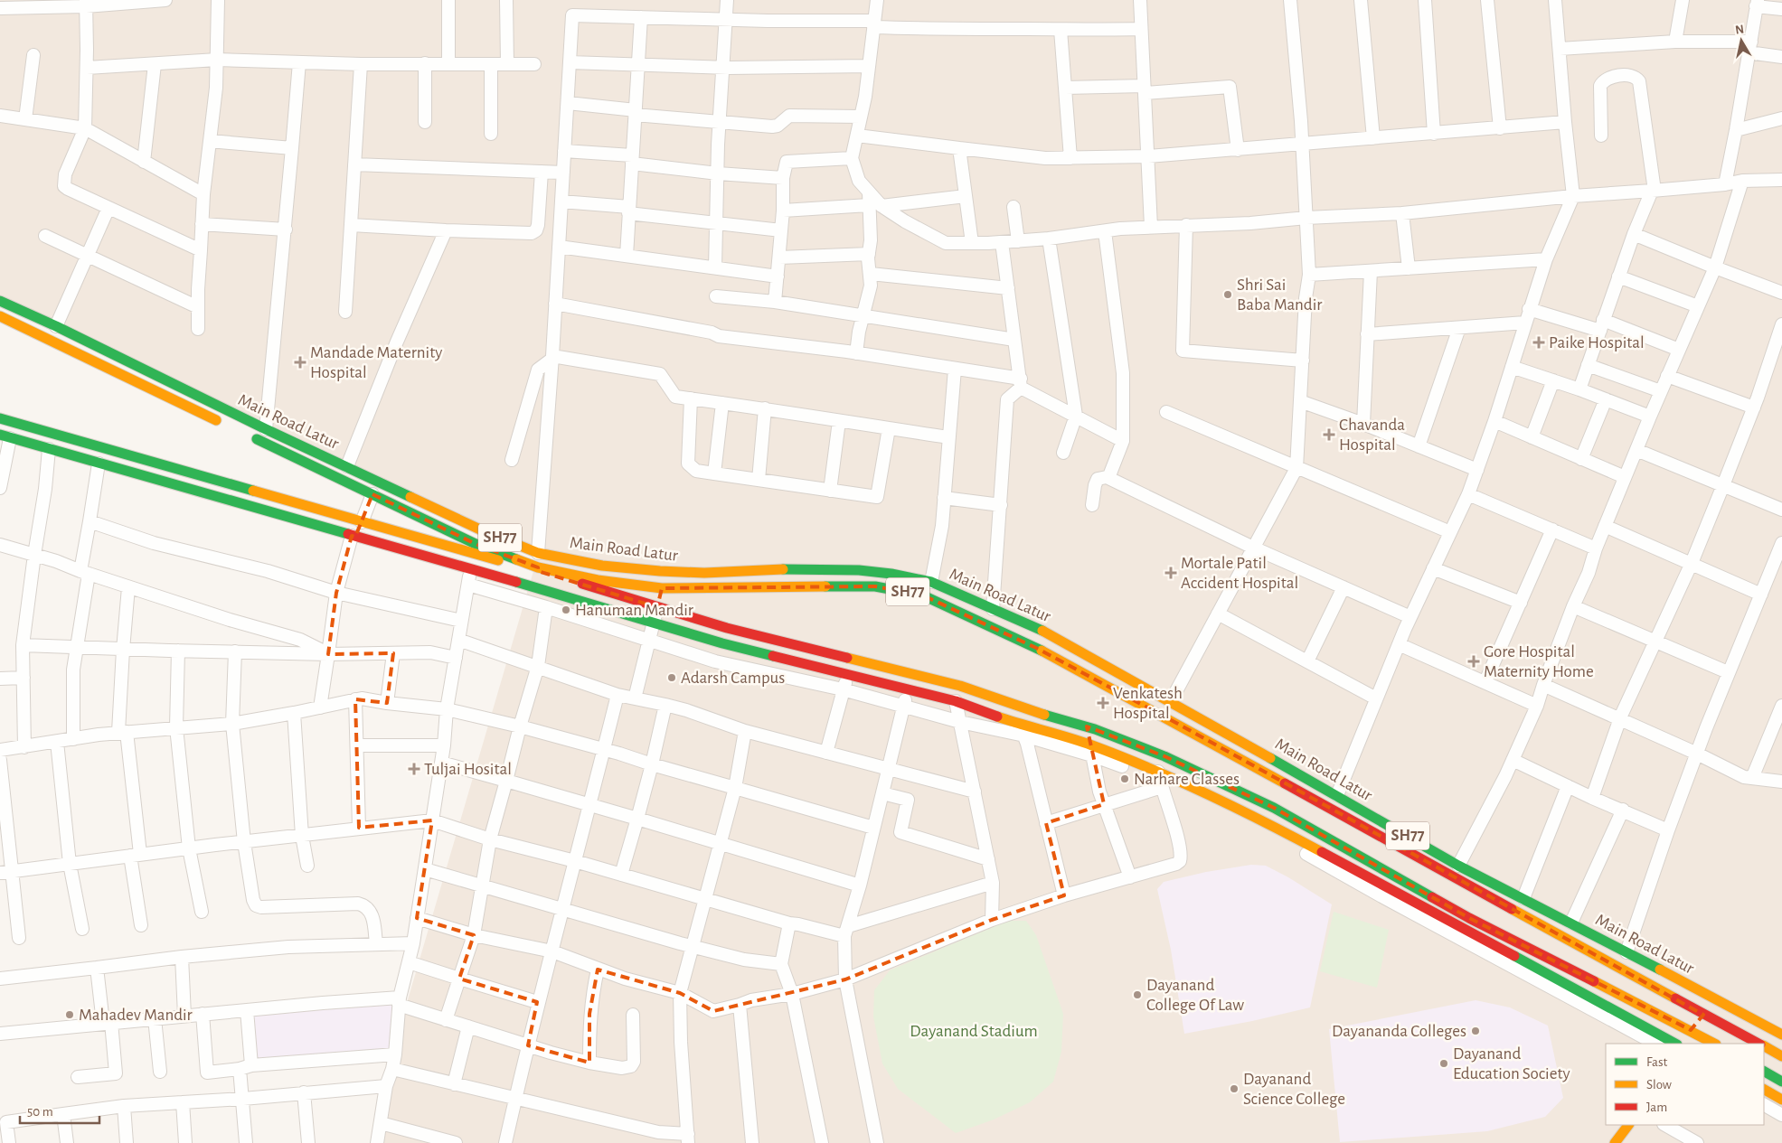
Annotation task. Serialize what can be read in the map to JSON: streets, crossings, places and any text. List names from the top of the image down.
{
  "streets": {
    "main road": ["Main Road Latur", "SH77"]
  },
  "parks": ["Dayanand Stadium"],
  "places": {
    "other": [
      "Shri Sai Baba Mandir",
      "Hanuman Mandir",
      "Adarsh Campus",
      "Narhare Classes",
      "Dayanand College Of Law",
      "Mahadev Mandir",
      "Dayananda Colleges",
      "Dayanand Education Society",
      "Dayanand Science College"
    ],
    "health": [
      "Paike Hospital",
      "Mandade Maternity Hospital",
      "Chavanda Hospital",
      "Mortale Patil Accident Hospital",
      "Gore Hospital Maternity Home",
      "Venkatesh Hospital",
      "Tuljai Hosital"
    ]
  },
  "legend": ["Fast", "Slow", "Jam"],
  "scale_bar": "50 m",
  "north": "top"
}
